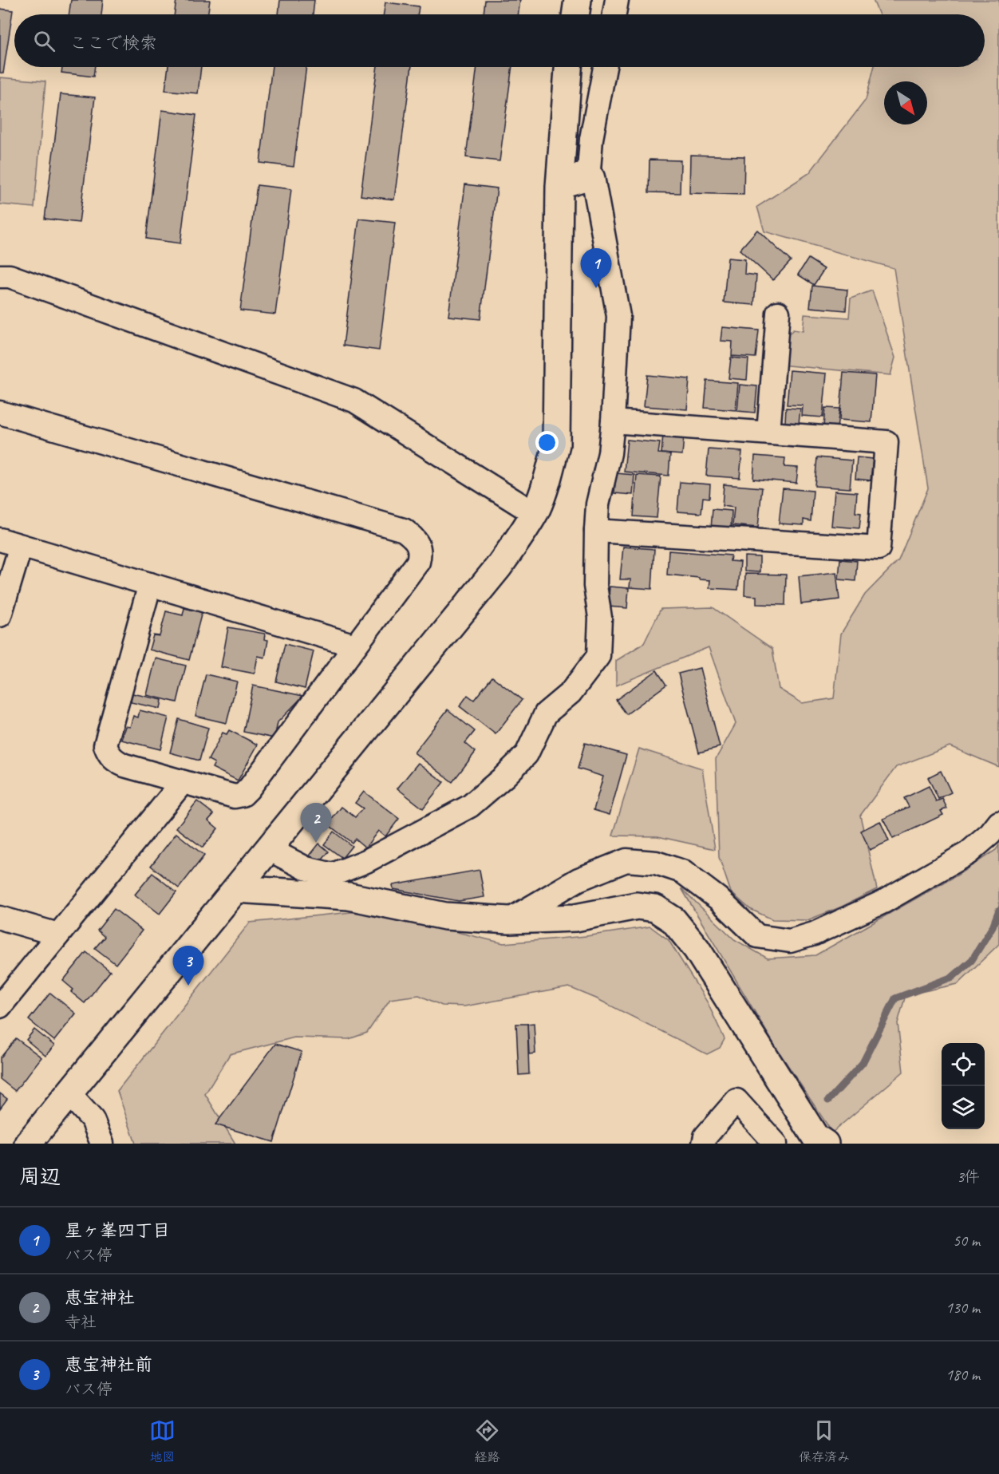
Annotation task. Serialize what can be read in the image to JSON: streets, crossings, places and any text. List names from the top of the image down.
{
  "north": "bottom right",
  "page": {
    "search": "ここで検索",
    "pins": ["1", "2", "3"],
    "heading": ["周辺", "3件"],
    "list": [
      {
        "mark": "1",
        "name": "星ヶ峯四丁目",
        "note": "バス停",
        "value": "50 m"
      },
      {
        "mark": "2",
        "name": "恵宝神社",
        "note": "寺社",
        "value": "130 m"
      },
      {
        "mark": "3",
        "name": "恵宝神社前",
        "note": "バス停",
        "value": "180 m"
      }
    ],
    "nav": ["地図", "経路", "保存済み"]
  }
}
